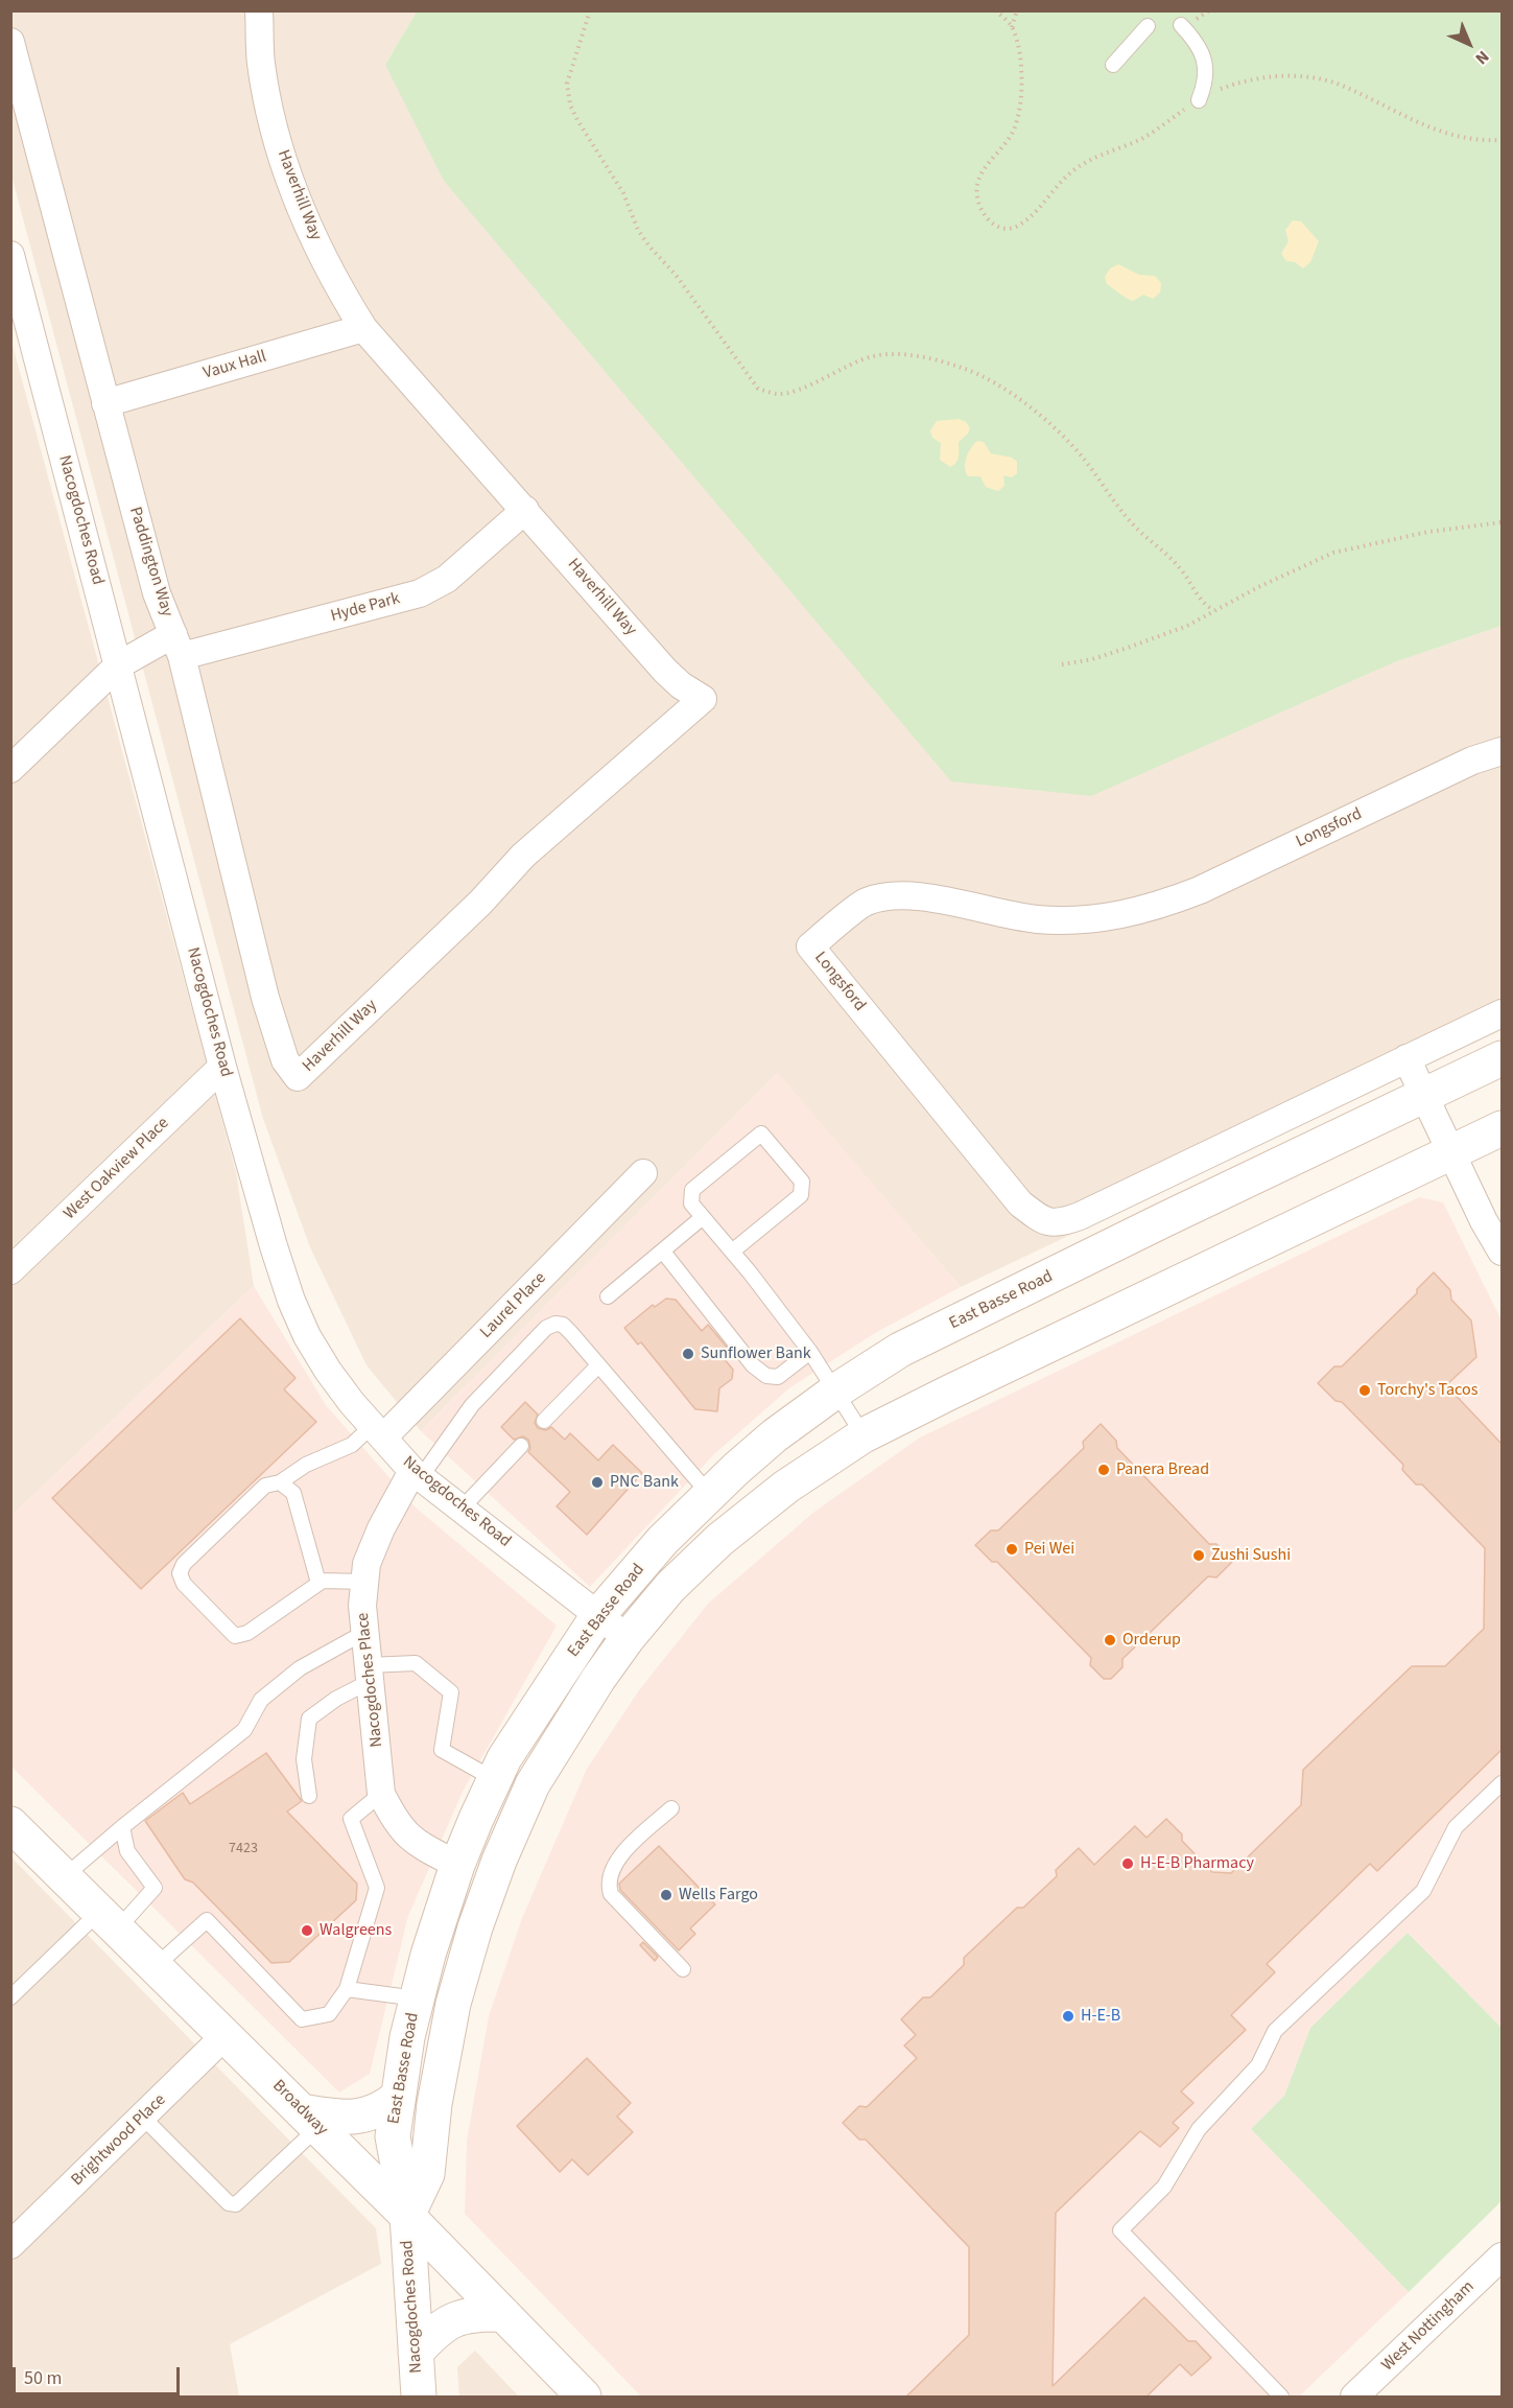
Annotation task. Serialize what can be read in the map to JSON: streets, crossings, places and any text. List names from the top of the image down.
{
  "streets": {
    "main road": ["Nacogdoches Road", "East Basse Road", "Broadway"],
    "street": [
      "Haverhill Way",
      "Vaux Hall",
      "Paddington Way",
      "Hyde Park",
      "Longsford",
      "West Oakview Place",
      "Laurel Place",
      "Nacogdoches Place",
      "Brightwood Place",
      "West Nottingham"
    ]
  },
  "crossings": [
    ["Haverhill Way", "Vaux Hall"],
    ["Haverhill Way", "Paddington Way"],
    ["Haverhill Way", "Hyde Park"],
    ["Vaux Hall", "Paddington Way"],
    ["Nacogdoches Road", "Hyde Park"],
    ["Nacogdoches Road", "West Oakview Place"],
    ["Nacogdoches Road", "East Basse Road"],
    ["Nacogdoches Road", "Laurel Place"],
    ["Nacogdoches Road", "Nacogdoches Place"],
    ["Nacogdoches Road", "Broadway"],
    ["Paddington Way", "Hyde Park"],
    ["East Basse Road", "Nacogdoches Place"],
    ["East Basse Road", "Broadway"],
    ["Broadway", "Brightwood Place"]
  ],
  "places": [
    "Sunflower Bank",
    "Torchy's Tacos",
    "Panera Bread",
    "PNC Bank",
    "Pei Wei",
    "Zushi Sushi",
    "Orderup",
    "H-E-B Pharmacy",
    "Wells Fargo",
    "Walgreens",
    "H-E-B"
  ],
  "house_numbers": ["7423"],
  "scale_bar": "50 m",
  "north": "bottom right"
}
